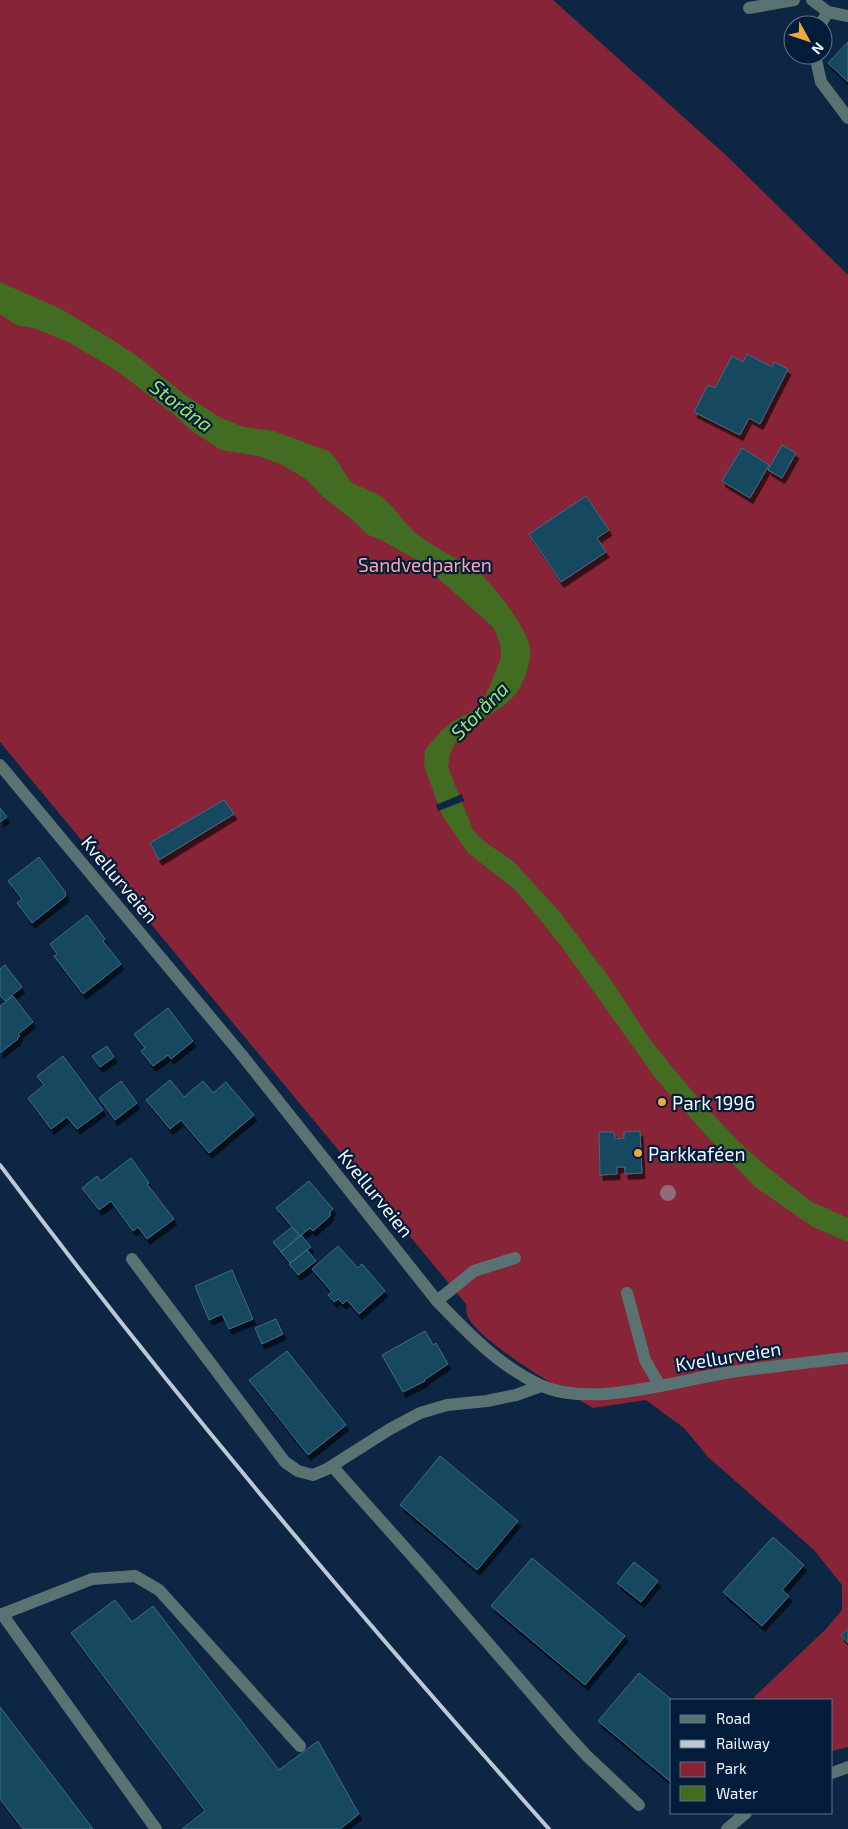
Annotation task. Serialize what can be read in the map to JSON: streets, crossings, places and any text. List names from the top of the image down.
{
  "streets": {
    "street": ["Kvellurveien"]
  },
  "water": ["Storåna"],
  "parks": ["Sandvedparken"],
  "places": ["Park 1996", "Parkkaféen"],
  "legend": [
    "Road",
    "Railway",
    "Park",
    "Water"
  ],
  "north": "bottom right"
}
